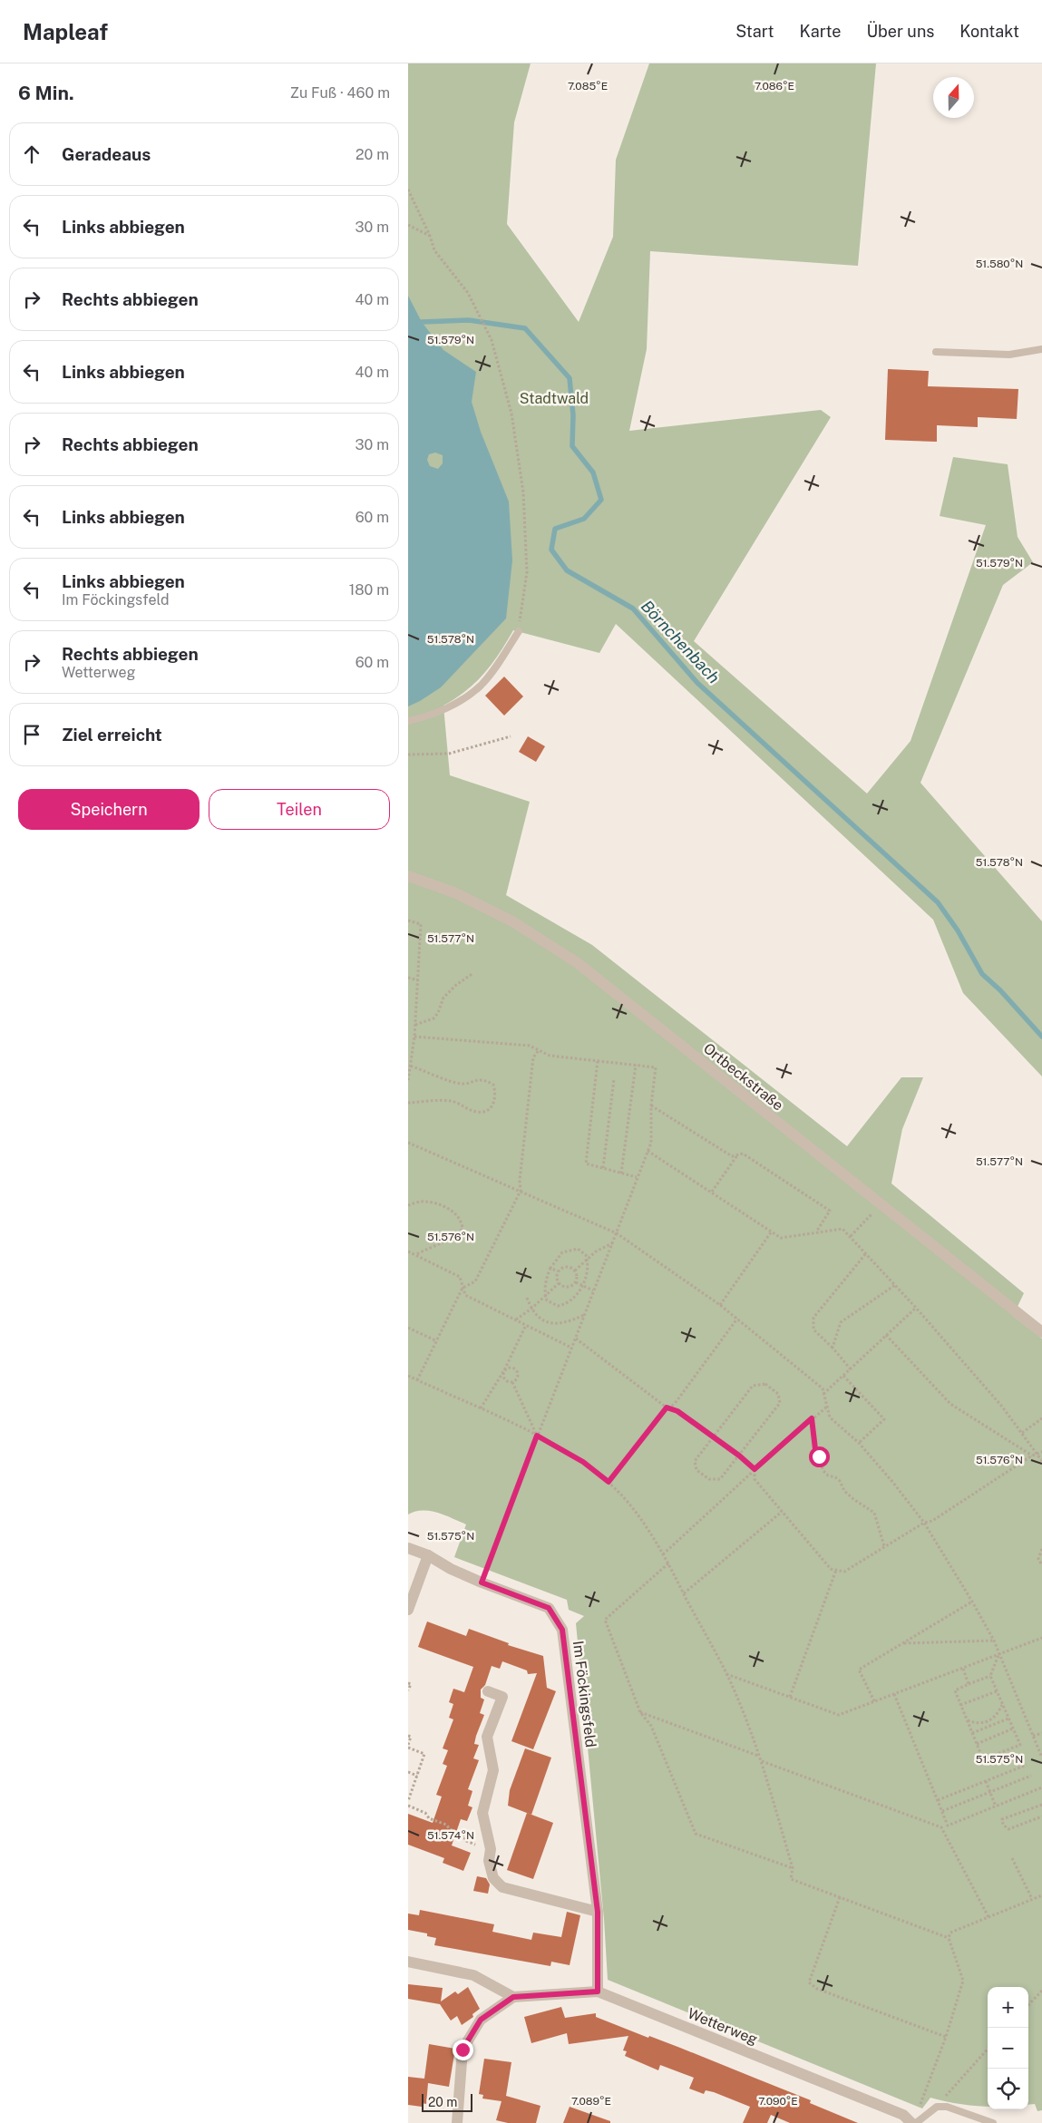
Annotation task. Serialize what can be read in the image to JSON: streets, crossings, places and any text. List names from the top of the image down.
{
  "streets": {
    "street": ["Ortbeckstraße", "Im Föckingsfeld", "Wetterweg"]
  },
  "crossings": [
    ["Im Föckingsfeld", "Wetterweg"]
  ],
  "water": ["Börnchenbach"],
  "parks": ["Stadtwald"],
  "scale_bar": "20 m",
  "north": "top",
  "page": {
    "header": "Mapleaf",
    "nav": [
      "Start",
      "Karte",
      "Über uns",
      "Kontakt"
    ],
    "heading": ["6 Min.", "Zu Fuß · 460 m"],
    "list": [
      ["Geradeaus", "20 m"],
      ["Links abbiegen", "30 m"],
      ["Rechts abbiegen", "40 m"],
      ["Links abbiegen", "40 m"],
      ["Rechts abbiegen", "30 m"],
      ["Links abbiegen", "60 m"],
      ["Links abbiegen", "Im Föckingsfeld", "180 m"],
      ["Rechts abbiegen", "Wetterweg", "60 m"],
      "Ziel erreicht"
    ],
    "buttons": ["Speichern", "Teilen"],
    "map_buttons": ["+", "−"],
    "scale": "20 m"
  },
  "coordinates": [
    "7.086°E",
    "7.085°E",
    "51.580°N",
    "51.579°N",
    "51.578°N",
    "51.577°N",
    "51.576°N",
    "51.575°N",
    "51.574°N",
    "7.089°E",
    "7.090°E"
  ]
}
